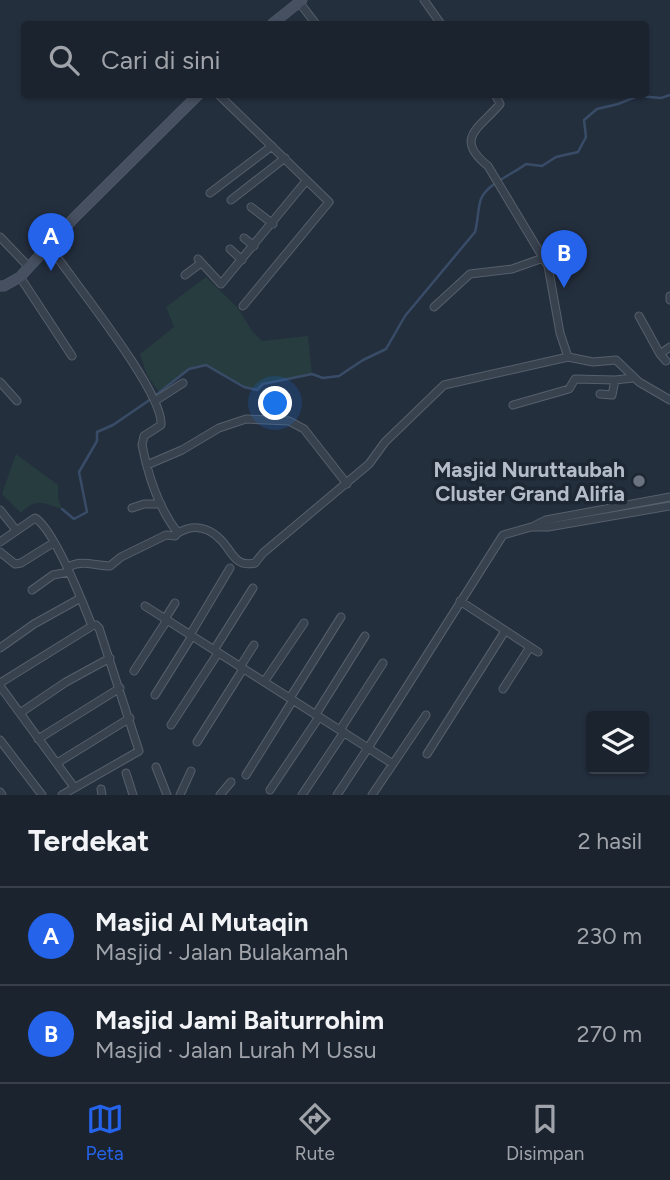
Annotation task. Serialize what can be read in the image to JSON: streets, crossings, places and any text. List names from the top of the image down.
{
  "places": ["Masjid Nuruttaubah Cluster Grand Alifia"],
  "page": {
    "search": "Cari di sini",
    "pins": ["A", "B"],
    "heading": ["Terdekat", "2 hasil"],
    "list": [
      {
        "mark": "A",
        "name": "Masjid Al Mutaqin",
        "note": "Masjid · Jalan Bulakamah",
        "value": "230 m"
      },
      {
        "mark": "B",
        "name": "Masjid Jami Baiturrohim",
        "note": "Masjid · Jalan Lurah M Ussu",
        "value": "270 m"
      }
    ],
    "nav": ["Peta", "Rute", "Disimpan"]
  }
}
